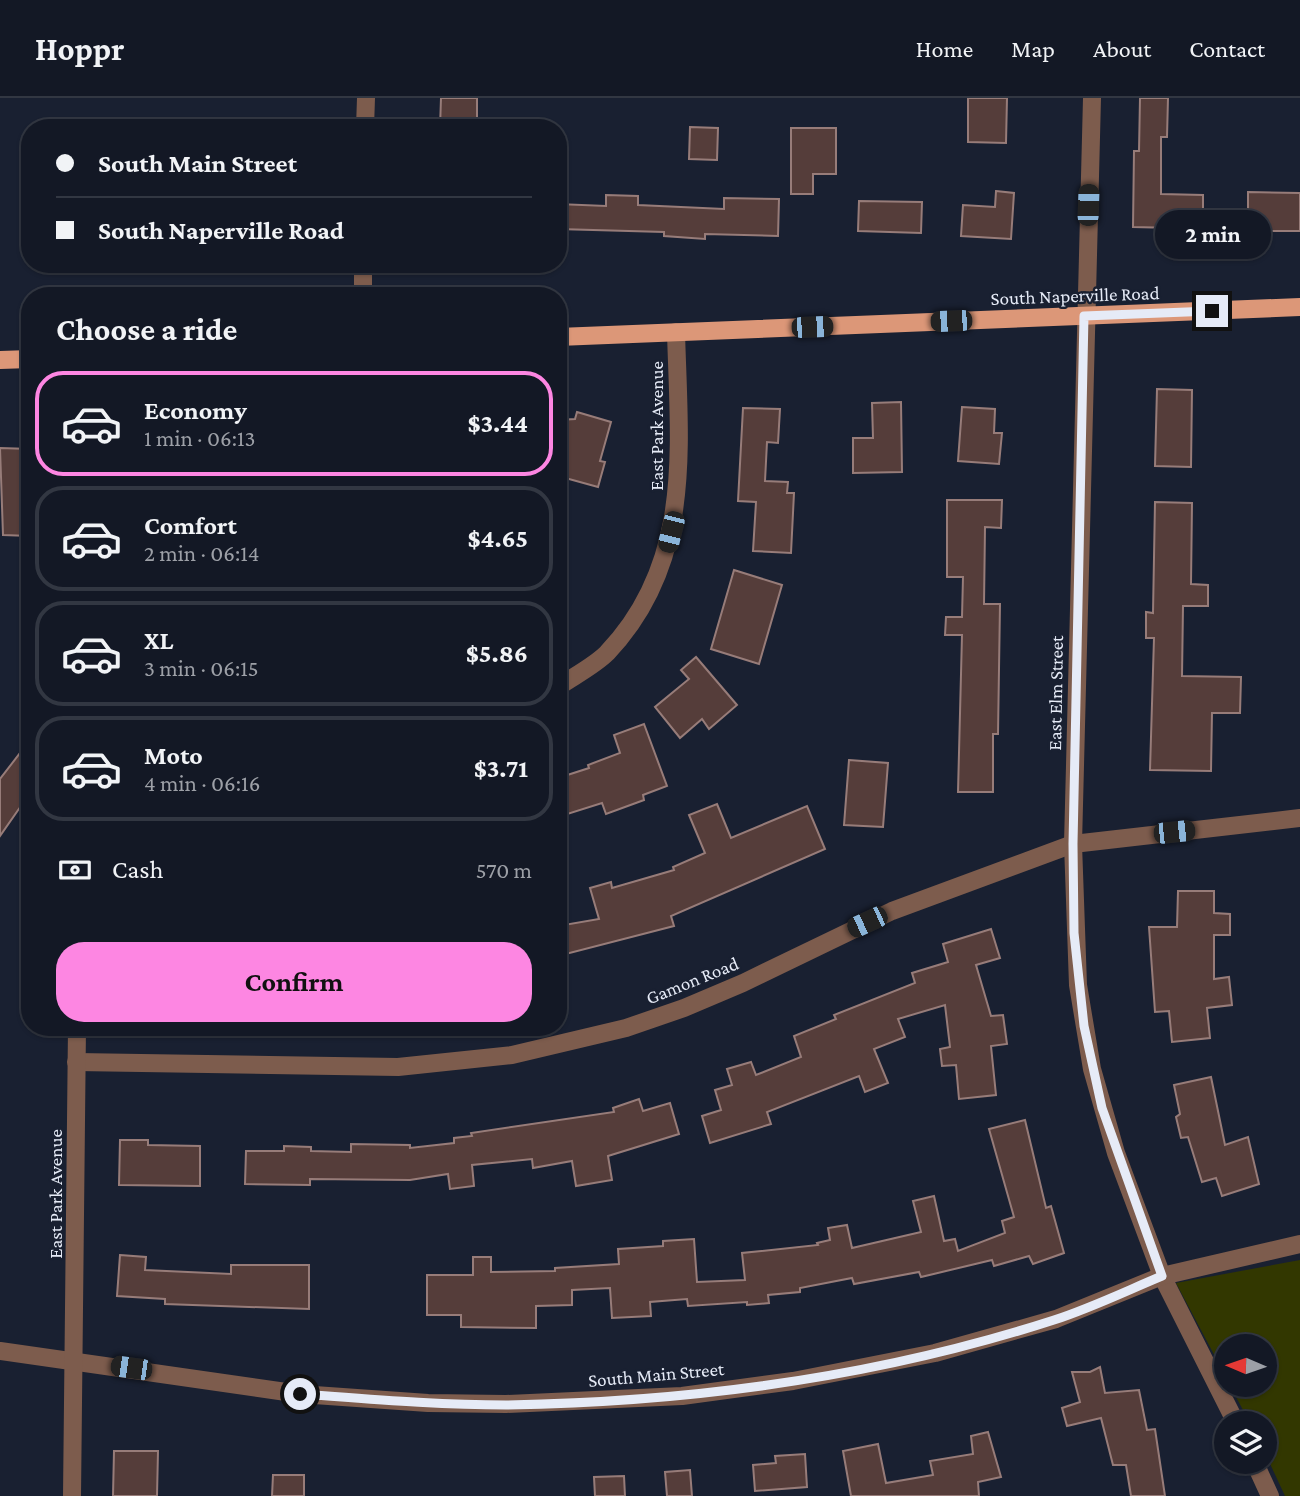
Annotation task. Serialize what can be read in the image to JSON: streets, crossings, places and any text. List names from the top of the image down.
{
  "streets": {
    "main road": ["South Naperville Road"],
    "street": [
      "East Park Avenue",
      "East Elm Street",
      "Gamon Road",
      "South Main Street"
    ]
  },
  "crossings": [
    ["South Naperville Road", "East Park Avenue"],
    ["South Naperville Road", "East Elm Street"],
    ["East Park Avenue", "Gamon Road"],
    ["East Park Avenue", "South Main Street"],
    ["East Elm Street", "Gamon Road"],
    ["East Elm Street", "South Main Street"]
  ],
  "north": "left",
  "page": {
    "header": "Hoppr",
    "nav": [
      "Home",
      "Map",
      "About",
      "Contact"
    ],
    "banner": ["South Main Street", "South Naperville Road"],
    "bubble": "2 min",
    "heading": "Choose a ride",
    "list": [
      {
        "name": "Economy",
        "note": "1 min · 06:13",
        "value": "$3.44"
      },
      {
        "name": "Comfort",
        "note": "2 min · 06:14",
        "value": "$4.65"
      },
      {
        "name": "XL",
        "note": "3 min · 06:15",
        "value": "$5.86"
      },
      {
        "name": "Moto",
        "note": "4 min · 06:16",
        "value": "$3.71"
      }
    ],
    "pay": ["Cash", "570 m"],
    "buttons": "Confirm"
  }
}
